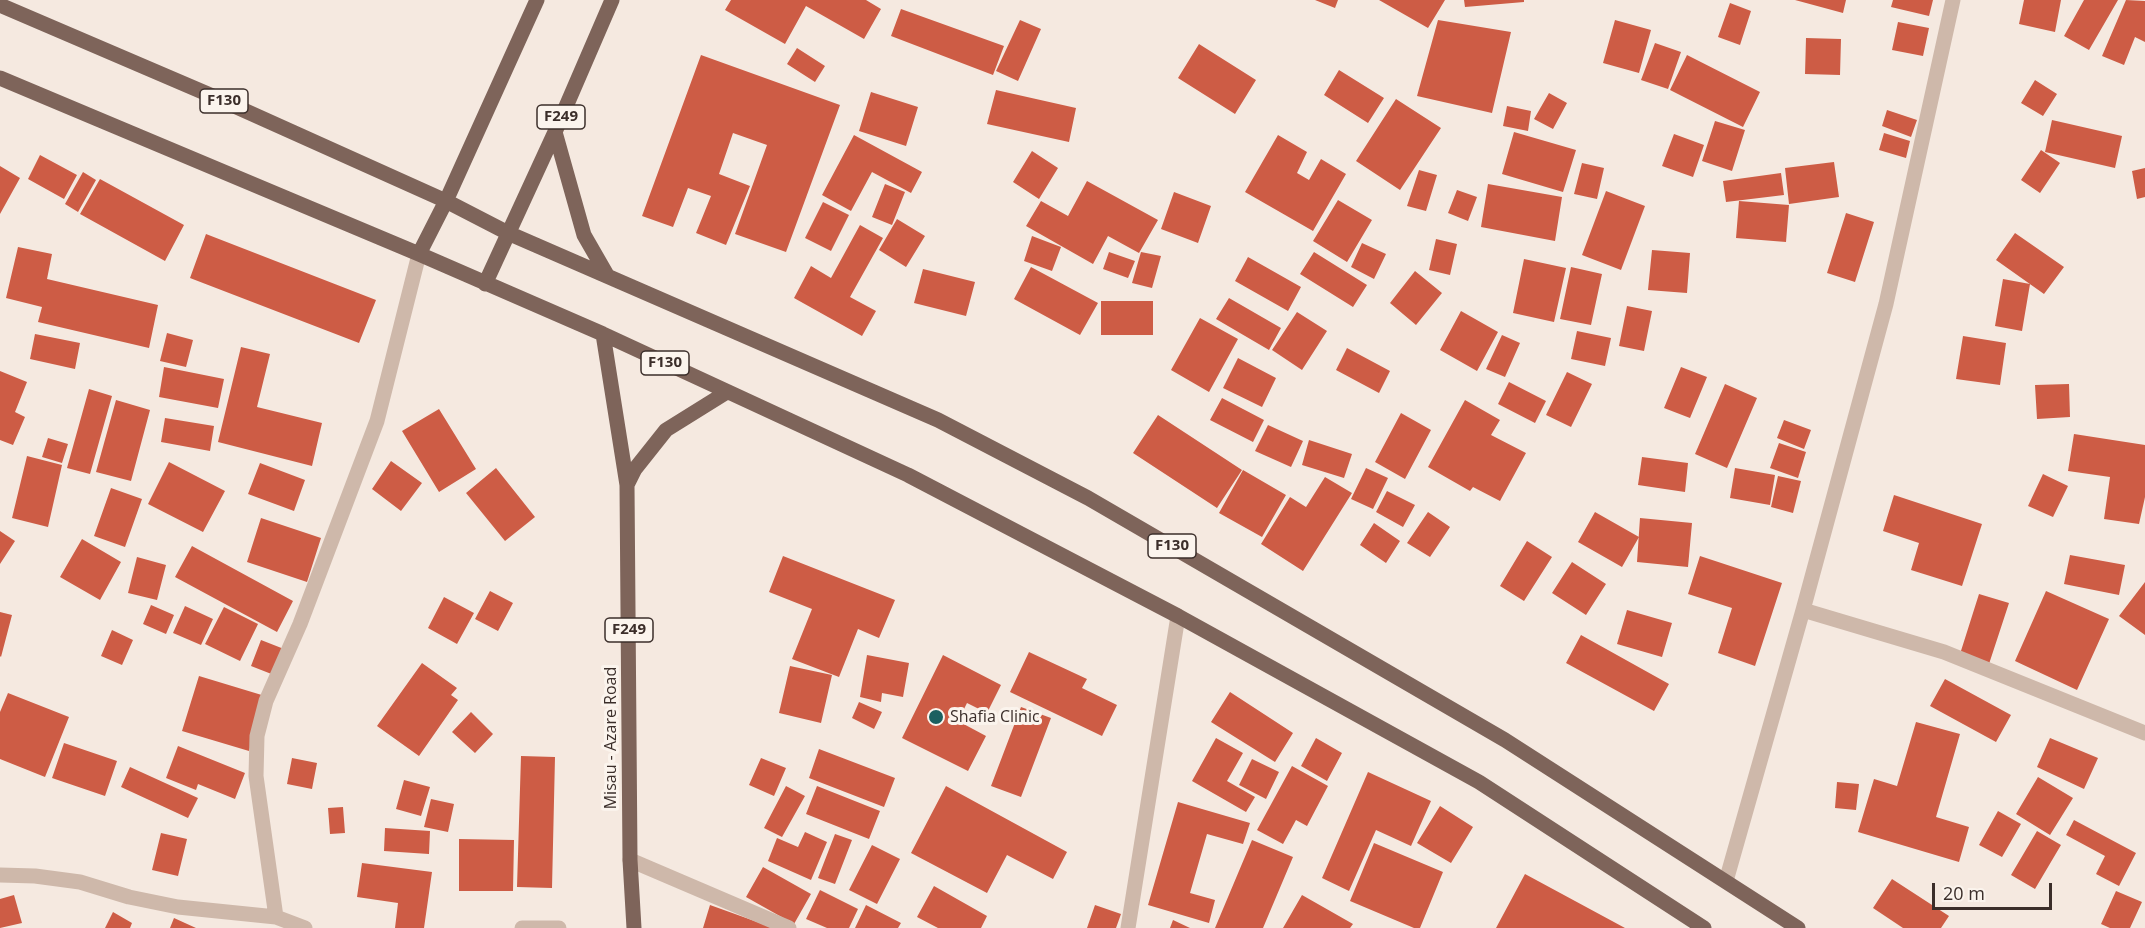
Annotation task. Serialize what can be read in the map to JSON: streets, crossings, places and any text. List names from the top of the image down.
{
  "streets": {
    "main road": ["F130", "F249", "Misau - Azare Road"]
  },
  "crossings": [
    ["F130", "F249"],
    ["F130", "Misau - Azare Road"]
  ],
  "places": ["Shafia Clinic"],
  "scale_bar": "20 m"
}
